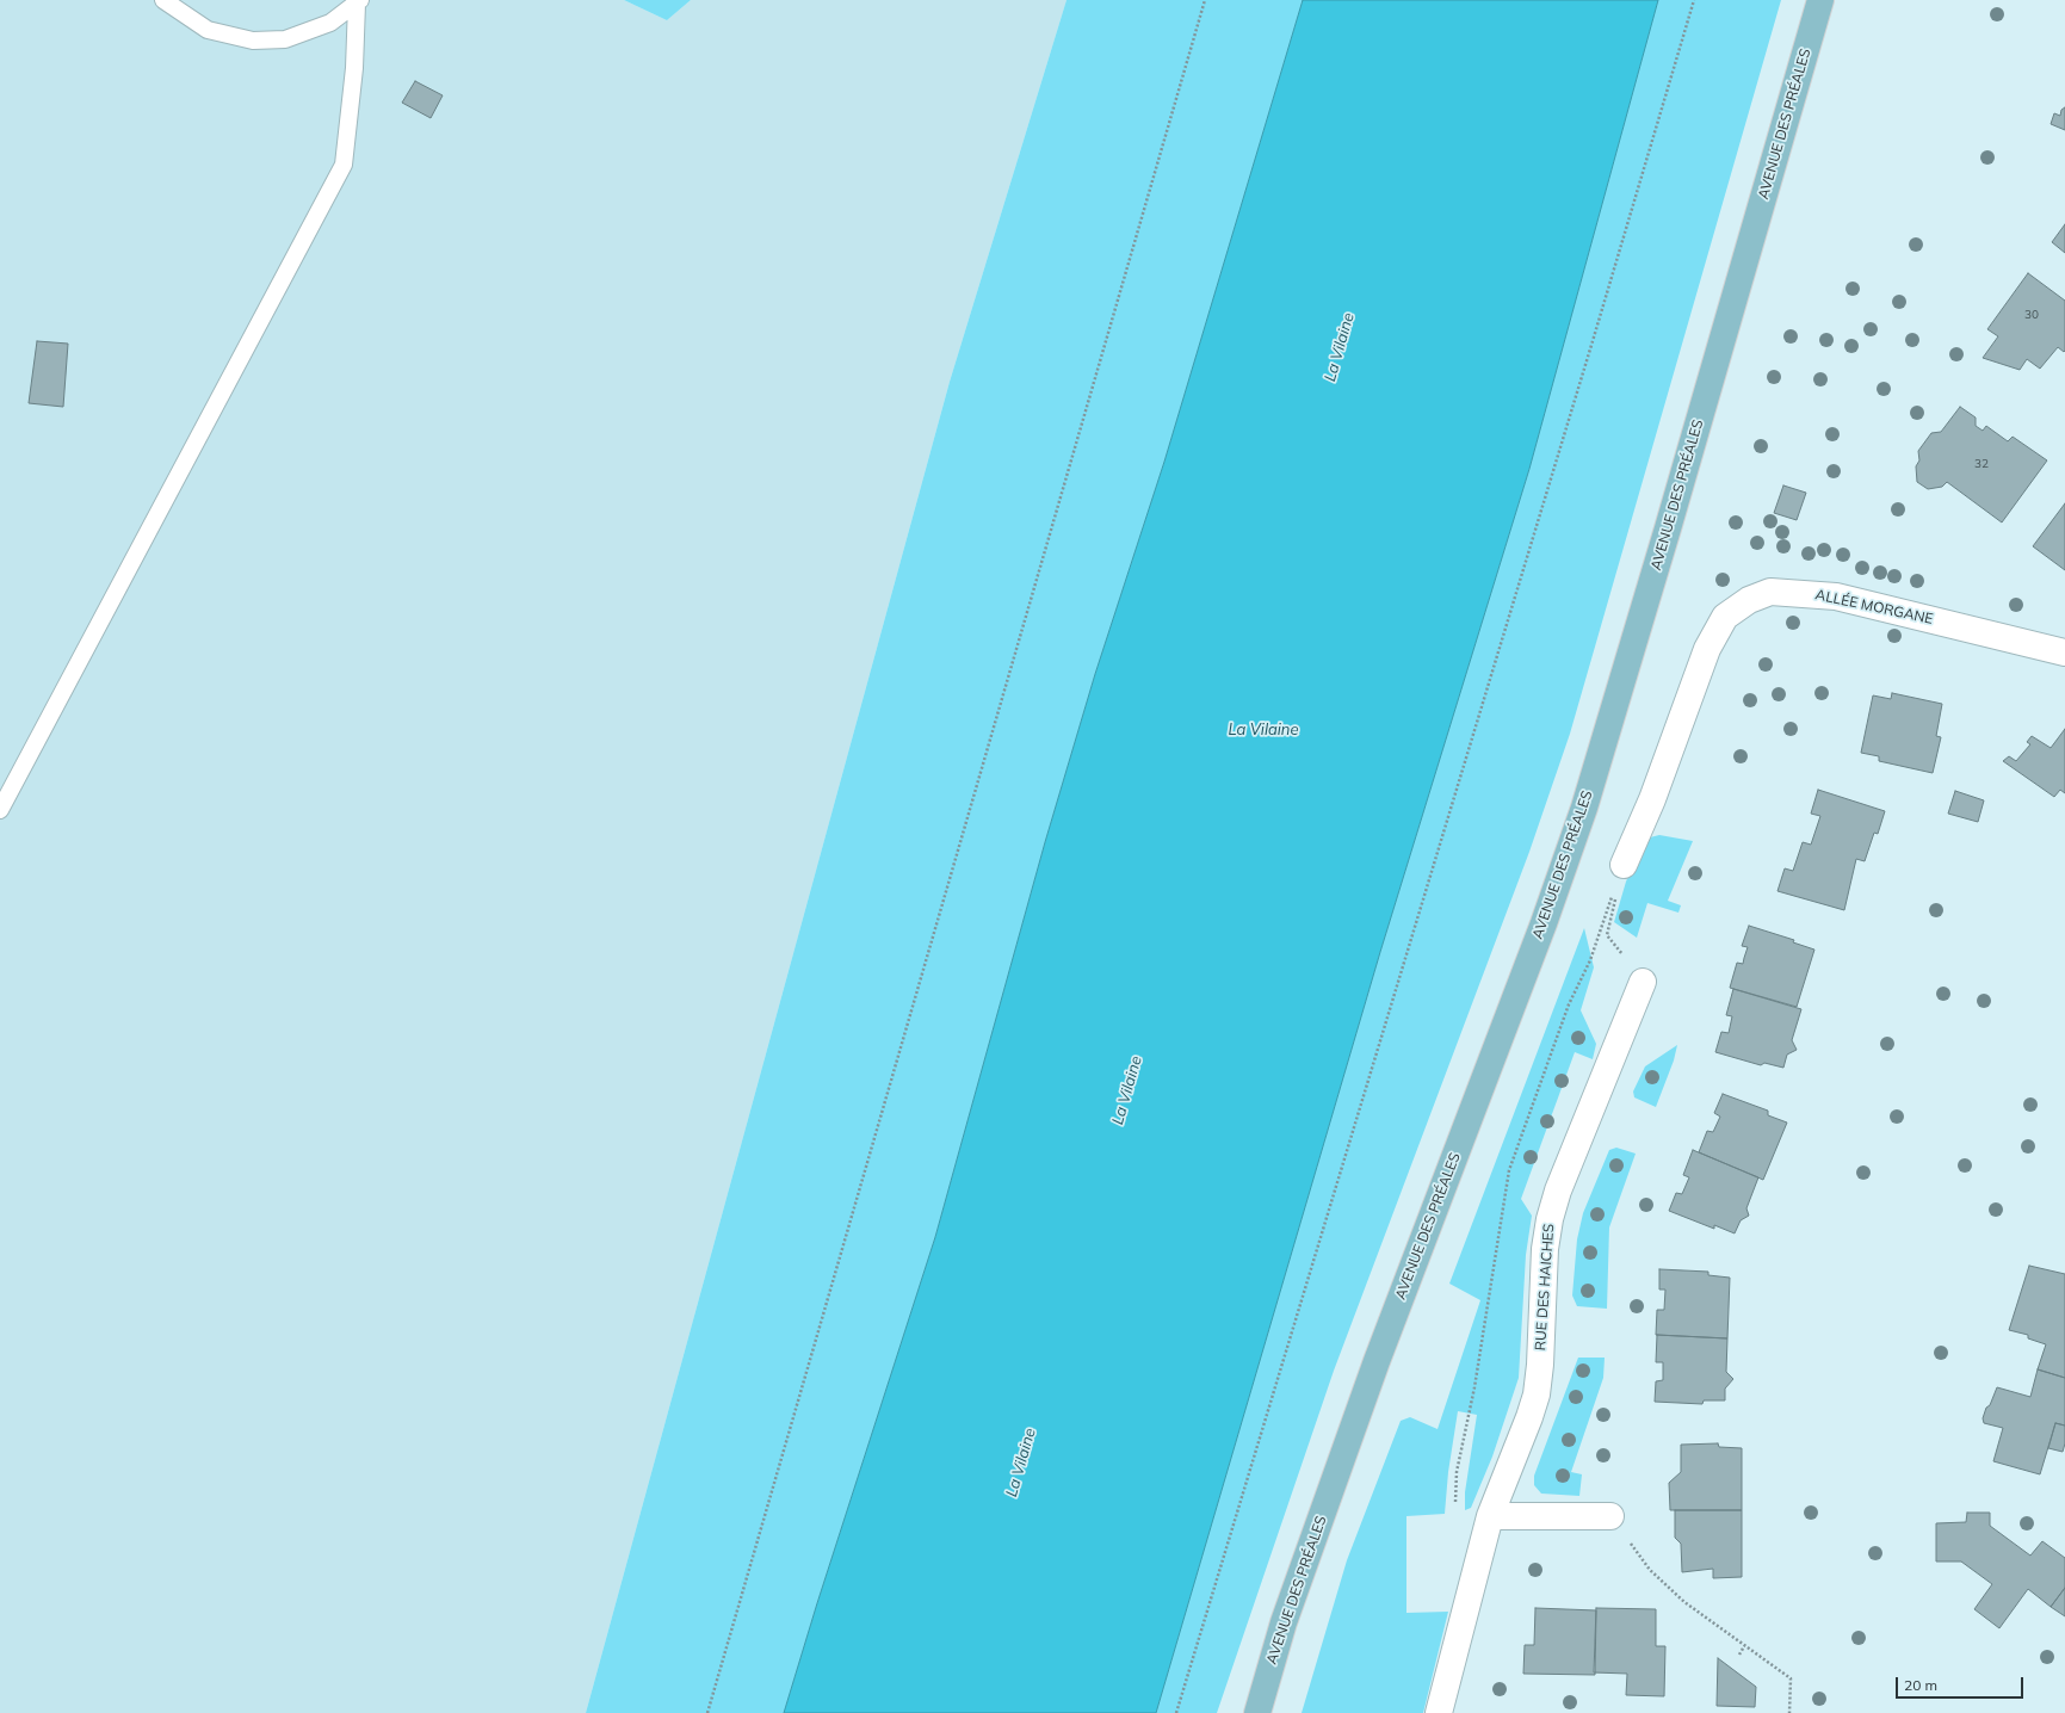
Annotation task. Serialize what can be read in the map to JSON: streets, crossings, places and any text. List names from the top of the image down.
{
  "streets": {
    "main road": ["AVENUE DES PRÉALES"],
    "street": ["ALLÉE MORGANE", "RUE DES HAICHES"]
  },
  "water": ["La Vilaine"],
  "house_numbers": ["30", "32"],
  "scale_bar": "20 m"
}
